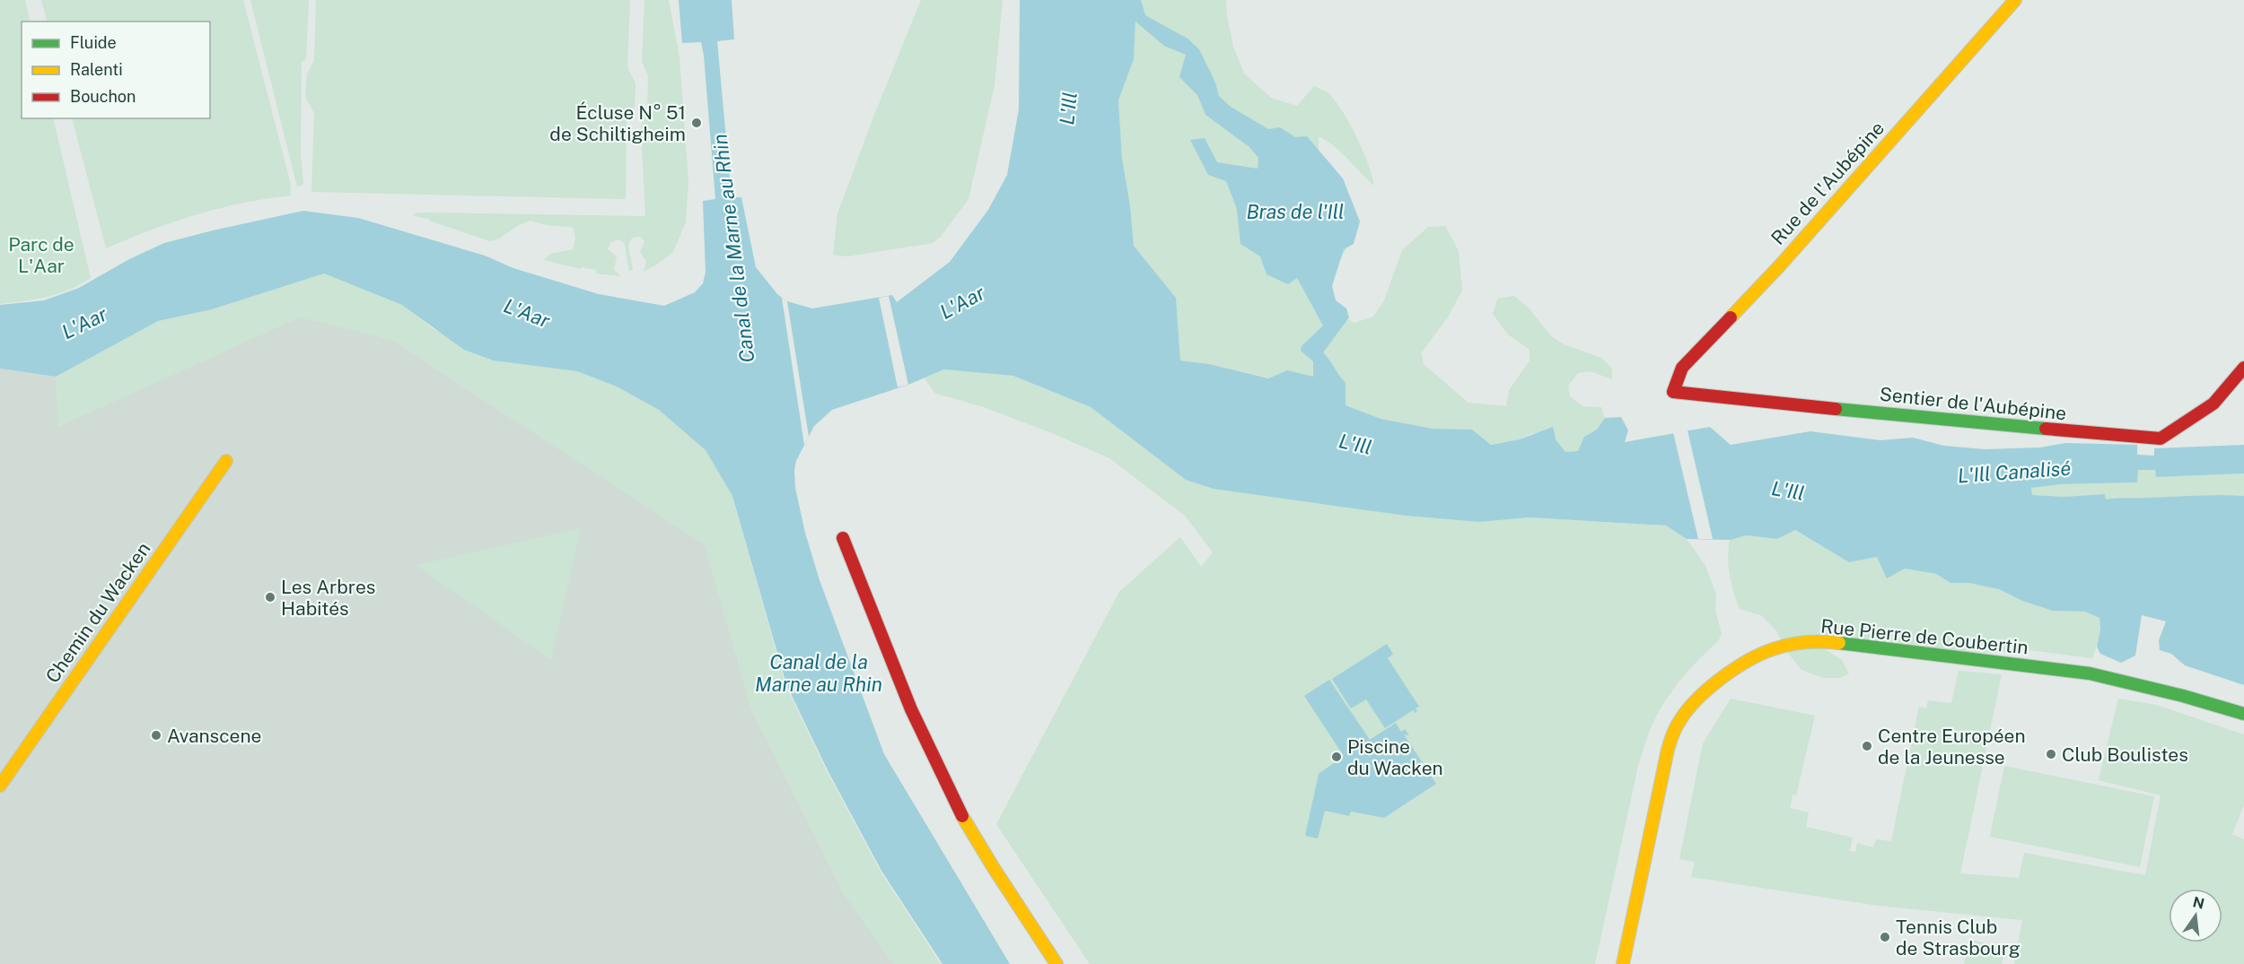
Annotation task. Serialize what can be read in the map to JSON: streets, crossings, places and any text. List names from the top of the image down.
{
  "streets": {
    "street": [
      "Rue de l'Aubépine",
      "Sentier de l'Aubépine",
      "Chemin du Wacken",
      "Rue Pierre de Coubertin"
    ]
  },
  "crossings": [
    ["Rue de l'Aubépine", "Sentier de l'Aubépine"]
  ],
  "water": [
    "L'Ill",
    "Bras de l'Ill",
    "Canal de la Marne au Rhin",
    "L'Aar",
    "L'Ill Canalisé"
  ],
  "parks": ["Parc de L'Aar"],
  "places": [
    "Écluse N° 51 de Schiltigheim",
    "Les Arbres Habités",
    "Avanscene",
    "Centre Européen de la Jeunesse",
    "Club Boulistes",
    "Piscine du Wacken",
    "Tennis Club de Strasbourg"
  ],
  "legend": ["Fluide", "Ralenti", "Bouchon"],
  "north": "top"
}
